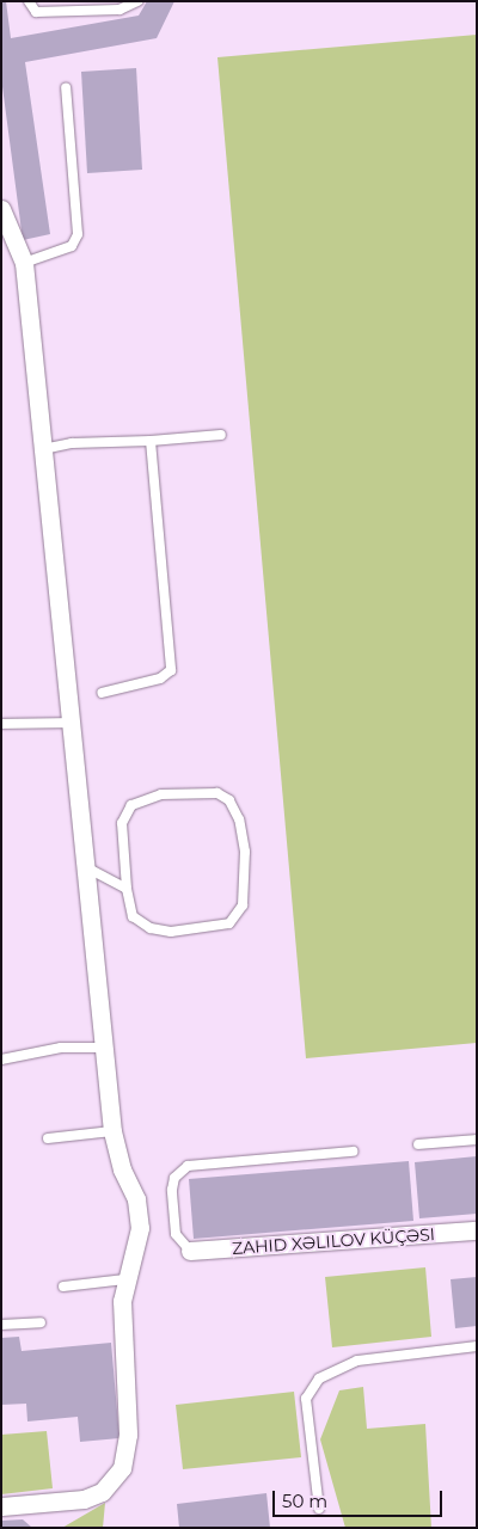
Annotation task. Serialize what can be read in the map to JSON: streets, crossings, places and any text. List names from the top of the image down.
{
  "streets": {
    "street": ["ZAHID XƏLILOV KÜÇƏSI"]
  },
  "scale_bar": "50 m"
}
